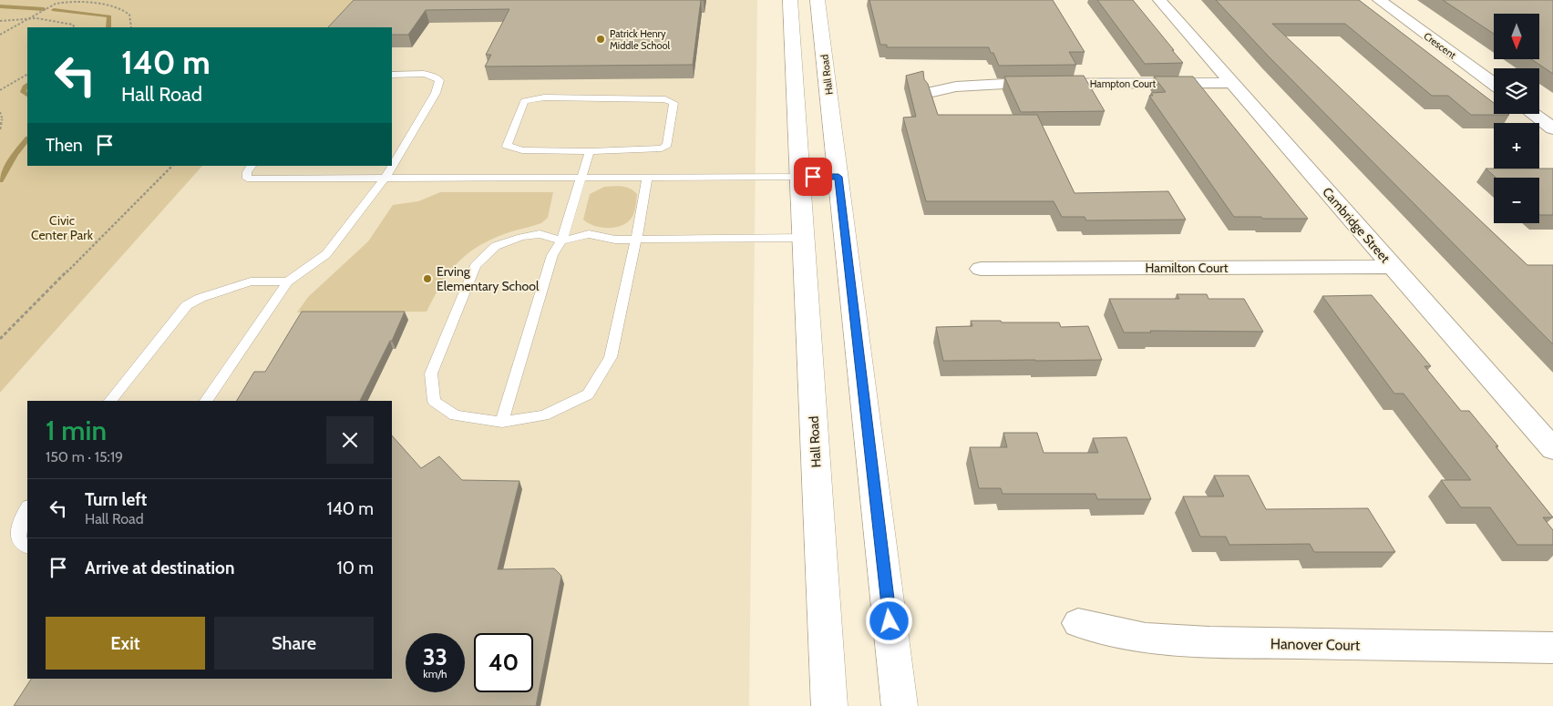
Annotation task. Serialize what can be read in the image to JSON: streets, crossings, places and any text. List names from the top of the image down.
{
  "streets": {
    "street": [
      "Crescent",
      "Hall Road",
      "Hampton Court",
      "Cambridge Street",
      "Hamilton Court",
      "Hanover Court"
    ]
  },
  "crossings": [
    ["Hampton Court", "Cambridge Street"],
    ["Cambridge Street", "Hamilton Court"]
  ],
  "parks": ["Civic Center Park"],
  "places": ["Patrick Henry Middle School", "Erving Elementary School"],
  "north": "bottom",
  "page": {
    "map_buttons": ["+", "−"],
    "turn": ["140 m", "Hall Road"],
    "then": "Then",
    "heading": ["1 min", "150 m · 15:19"],
    "list": [
      {
        "name": "Turn left",
        "note": "Hall Road",
        "value": "140 m"
      },
      {
        "name": "Arrive at destination",
        "value": "10 m"
      }
    ],
    "buttons": ["Exit", "Share"],
    "speed": "33 km/h",
    "limit": "40"
  }
}
